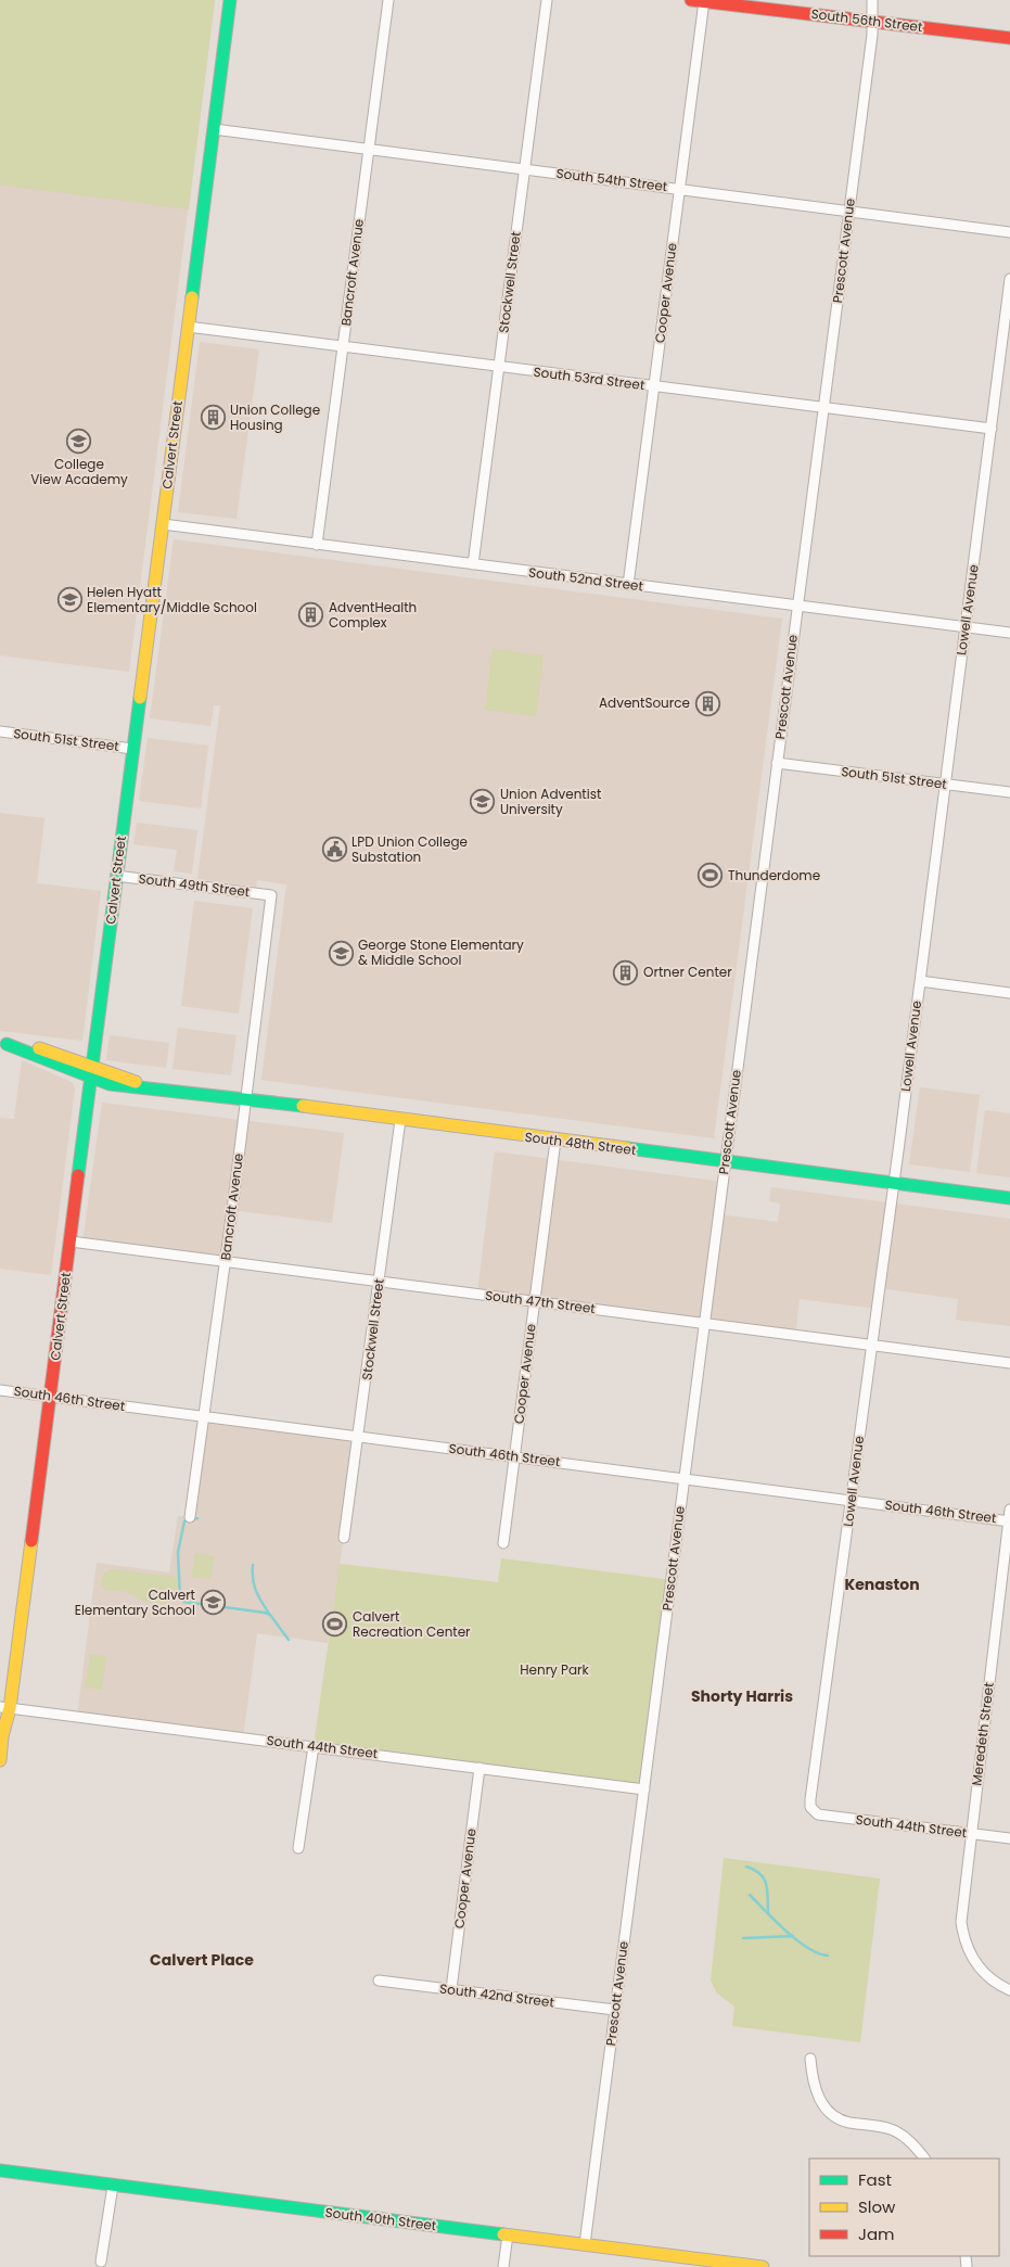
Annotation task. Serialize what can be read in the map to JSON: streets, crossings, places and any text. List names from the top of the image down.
{
  "streets": {
    "main road": [
      "South 56th Street",
      "Calvert Street",
      "South 48th Street",
      "South 40th Street"
    ],
    "street": [
      "South 54th Street",
      "Prescott Avenue",
      "Bancroft Avenue",
      "Stockwell Street",
      "Cooper Avenue",
      "South 53rd Street",
      "South 52nd Street",
      "Lowell Avenue",
      "South 51st Street",
      "South 49th Street",
      "South 47th Street",
      "South 46th Street",
      "Meredeth Street",
      "South 44th Street",
      "South 42nd Street"
    ]
  },
  "crossings": [
    ["South 56th Street", "Prescott Avenue"],
    ["South 56th Street", "Cooper Avenue"],
    ["South 54th Street", "Prescott Avenue"],
    ["South 54th Street", "Bancroft Avenue"],
    ["South 54th Street", "Stockwell Street"],
    ["South 54th Street", "Cooper Avenue"],
    ["South 54th Street", "Calvert Street"],
    ["Prescott Avenue", "South 53rd Street"],
    ["Prescott Avenue", "South 52nd Street"],
    ["Prescott Avenue", "South 51st Street"],
    ["Prescott Avenue", "South 48th Street"],
    ["Prescott Avenue", "South 47th Street"],
    ["Prescott Avenue", "South 46th Street"],
    ["Prescott Avenue", "South 44th Street"],
    ["Prescott Avenue", "South 42nd Street"],
    ["Prescott Avenue", "South 40th Street"],
    ["Bancroft Avenue", "South 53rd Street"],
    ["Bancroft Avenue", "South 52nd Street"],
    ["Bancroft Avenue", "South 49th Street"],
    ["Bancroft Avenue", "South 48th Street"],
    ["Bancroft Avenue", "South 47th Street"],
    ["Bancroft Avenue", "South 46th Street"],
    ["Stockwell Street", "South 53rd Street"],
    ["Stockwell Street", "South 52nd Street"],
    ["Stockwell Street", "South 48th Street"],
    ["Stockwell Street", "South 47th Street"],
    ["Stockwell Street", "South 46th Street"],
    ["Cooper Avenue", "South 53rd Street"],
    ["Cooper Avenue", "South 52nd Street"],
    ["Cooper Avenue", "South 48th Street"],
    ["Cooper Avenue", "South 47th Street"],
    ["Cooper Avenue", "South 46th Street"],
    ["Cooper Avenue", "South 44th Street"],
    ["Cooper Avenue", "South 42nd Street"],
    ["South 53rd Street", "Calvert Street"],
    ["South 53rd Street", "Lowell Avenue"],
    ["Calvert Street", "South 52nd Street"],
    ["Calvert Street", "South 51st Street"],
    ["Calvert Street", "South 49th Street"],
    ["Calvert Street", "South 48th Street"],
    ["Calvert Street", "South 47th Street"],
    ["Calvert Street", "South 46th Street"],
    ["Calvert Street", "South 44th Street"],
    ["South 52nd Street", "Lowell Avenue"],
    ["Lowell Avenue", "South 51st Street"],
    ["Lowell Avenue", "South 48th Street"],
    ["Lowell Avenue", "South 47th Street"],
    ["Lowell Avenue", "South 46th Street"],
    ["Lowell Avenue", "South 44th Street"],
    ["South 46th Street", "Meredeth Street"],
    ["Meredeth Street", "South 44th Street"]
  ],
  "districts": ["Kenaston", "Shorty Harris", "Calvert Place"],
  "parks": ["Henry Park"],
  "places": {
    "building": [
      "Union College Housing",
      "AdventHealth Complex",
      "AdventSource",
      "Ortner Center"
    ],
    "school or university": [
      "College View Academy",
      "Helen Hyatt Elementary/Middle School",
      "Union Adventist University",
      "George Stone Elementary & Middle School",
      "Calvert Elementary School"
    ],
    "public building": ["LPD Union College Substation"],
    "sports": ["Thunderdome", "Calvert Recreation Center"]
  },
  "legend": ["Fast", "Slow", "Jam"]
}
